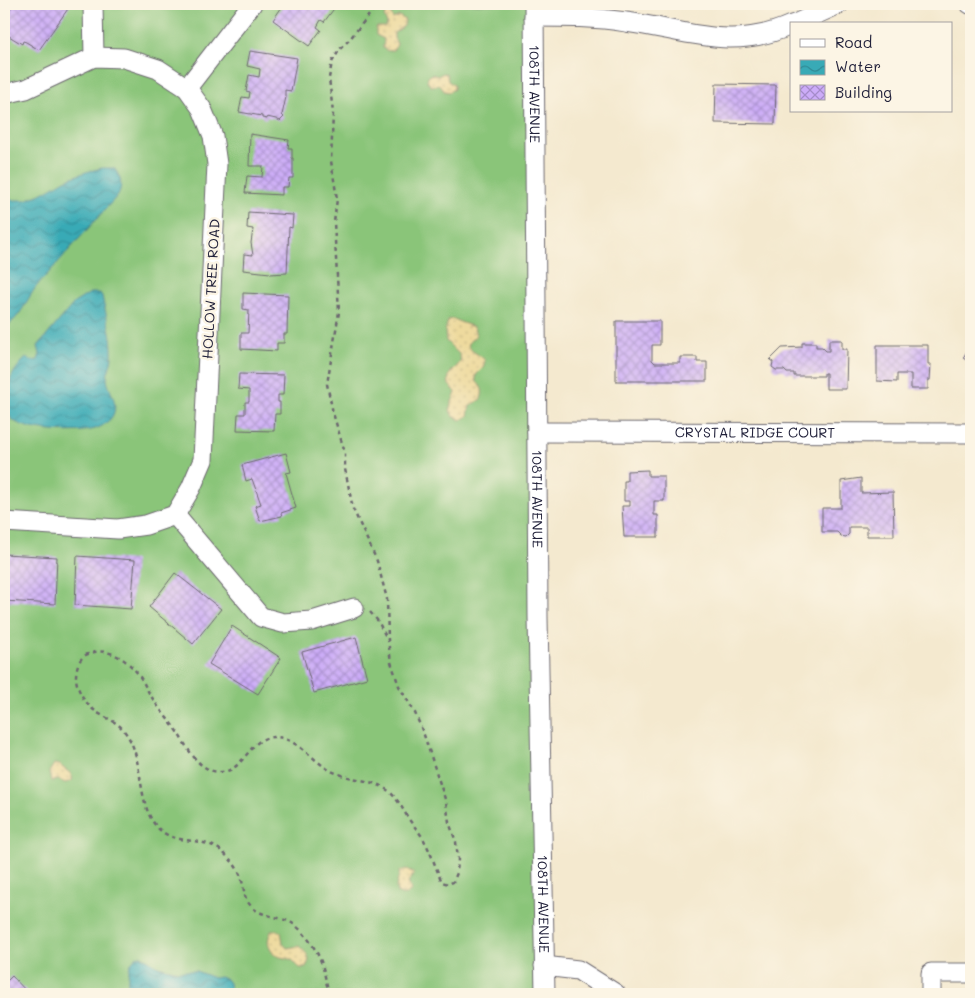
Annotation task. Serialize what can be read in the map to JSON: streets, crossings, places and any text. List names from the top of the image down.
{
  "streets": {
    "street": ["108TH AVENUE", "HOLLOW TREE ROAD", "CRYSTAL RIDGE COURT"]
  },
  "crossings": [
    ["108TH AVENUE", "CRYSTAL RIDGE COURT"]
  ],
  "legend": ["Road", "Water", "Building"]
}
